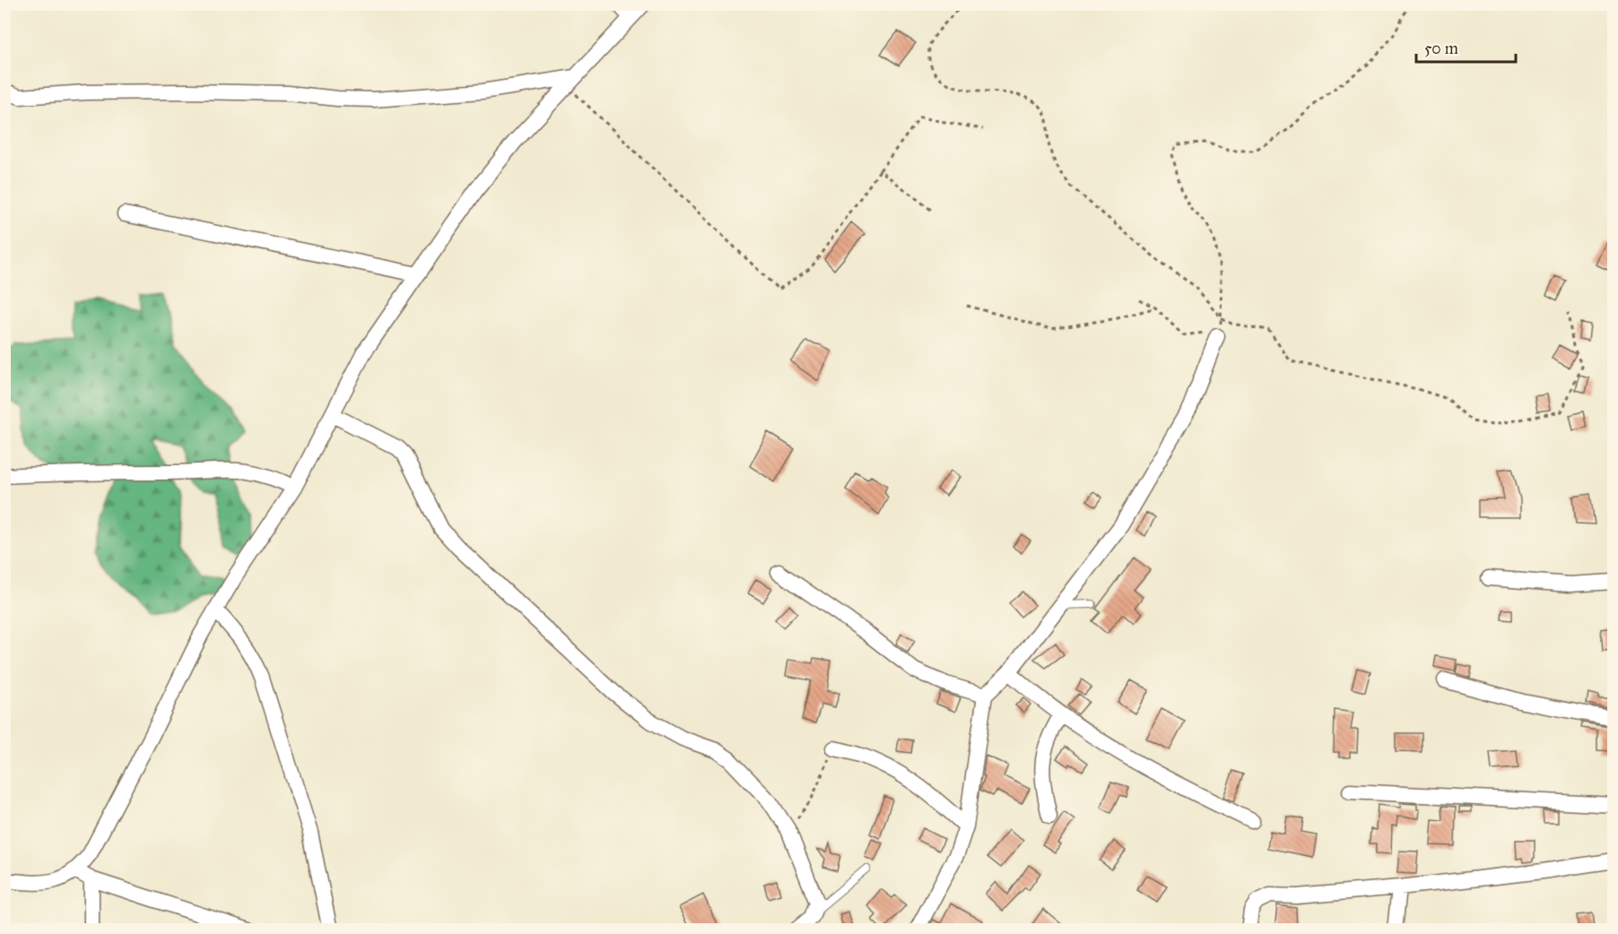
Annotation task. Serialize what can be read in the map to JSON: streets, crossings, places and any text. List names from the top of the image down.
{
  "scale_bar": "50 m"
}
